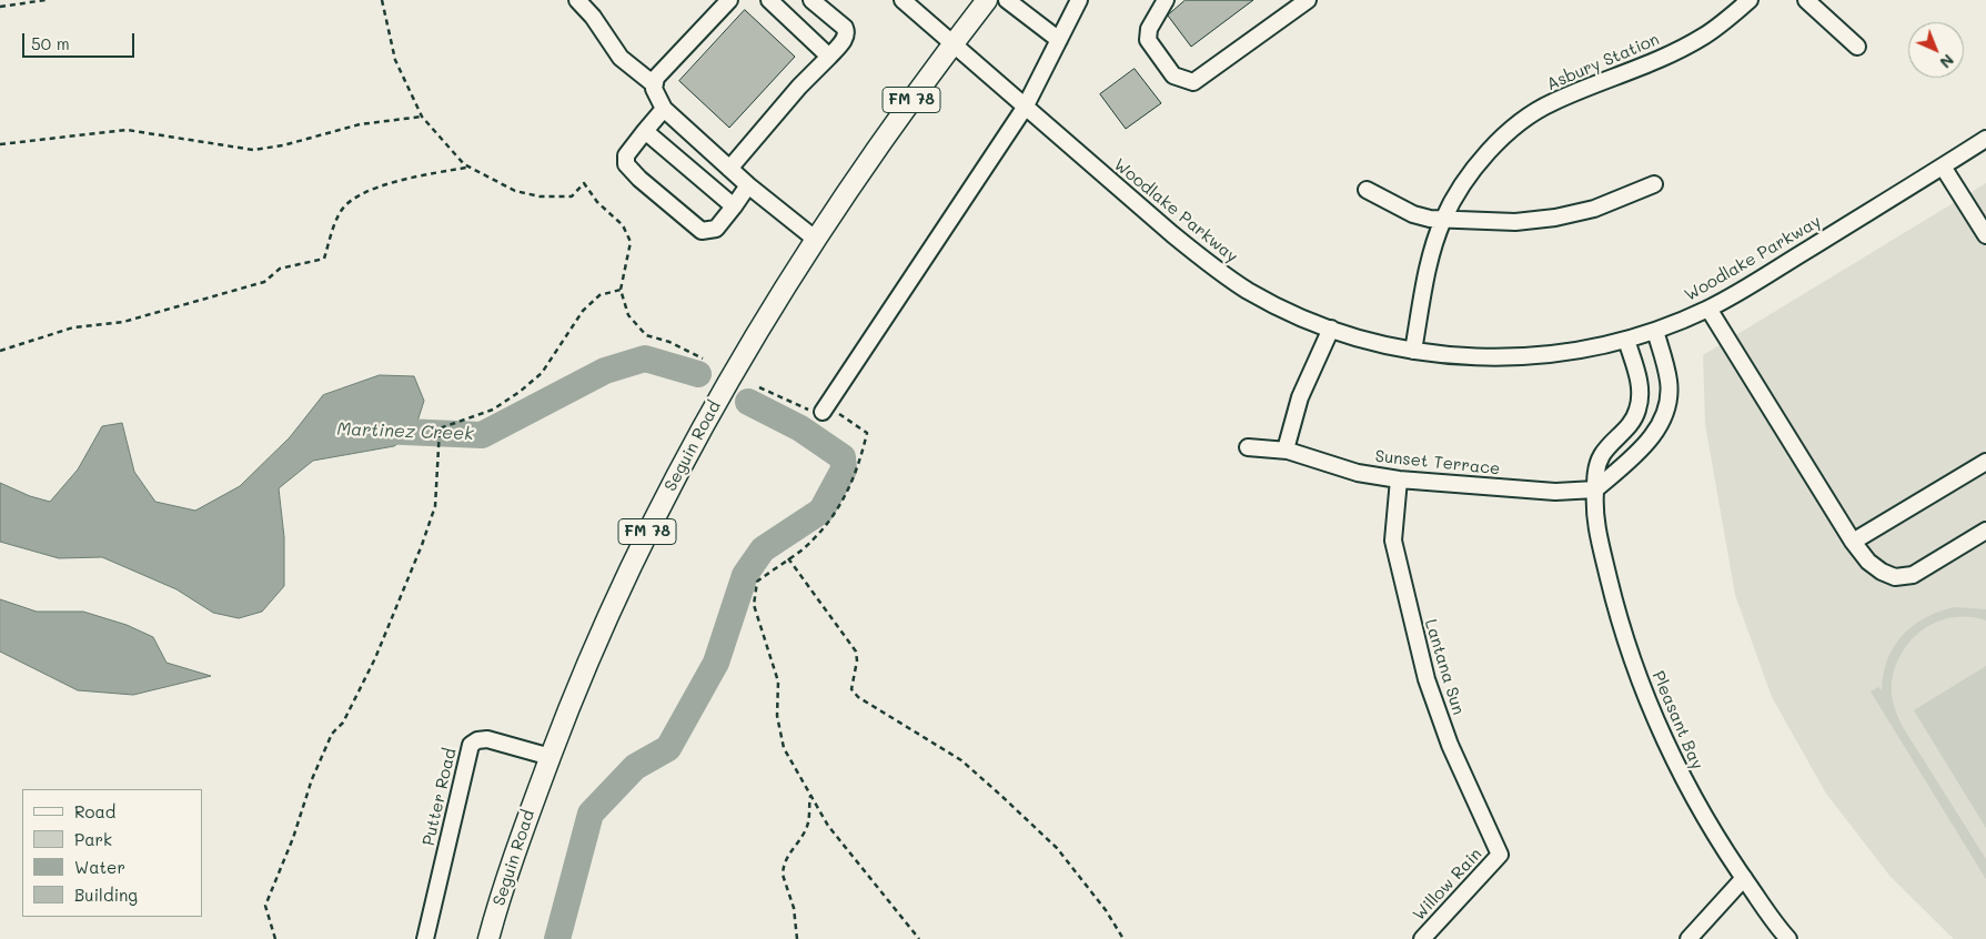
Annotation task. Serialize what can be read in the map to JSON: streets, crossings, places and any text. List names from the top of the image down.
{
  "streets": {
    "main road": ["FM 78", "Seguin Road"],
    "street": [
      "Asbury Station",
      "Woodlake Parkway",
      "Sunset Terrace",
      "Lantana Sun",
      "Pleasant Bay",
      "Putter Road",
      "Willow Rain"
    ]
  },
  "crossings": [
    ["Asbury Station", "Woodlake Parkway"],
    ["Woodlake Parkway", "Seguin Road"],
    ["Seguin Road", "Putter Road"],
    ["Sunset Terrace", "Lantana Sun"],
    ["Sunset Terrace", "Pleasant Bay"],
    ["Lantana Sun", "Willow Rain"]
  ],
  "water": ["Martinez Creek"],
  "legend": [
    "Road",
    "Park",
    "Water",
    "Building"
  ],
  "scale_bar": "50 m",
  "north": "bottom right"
}
